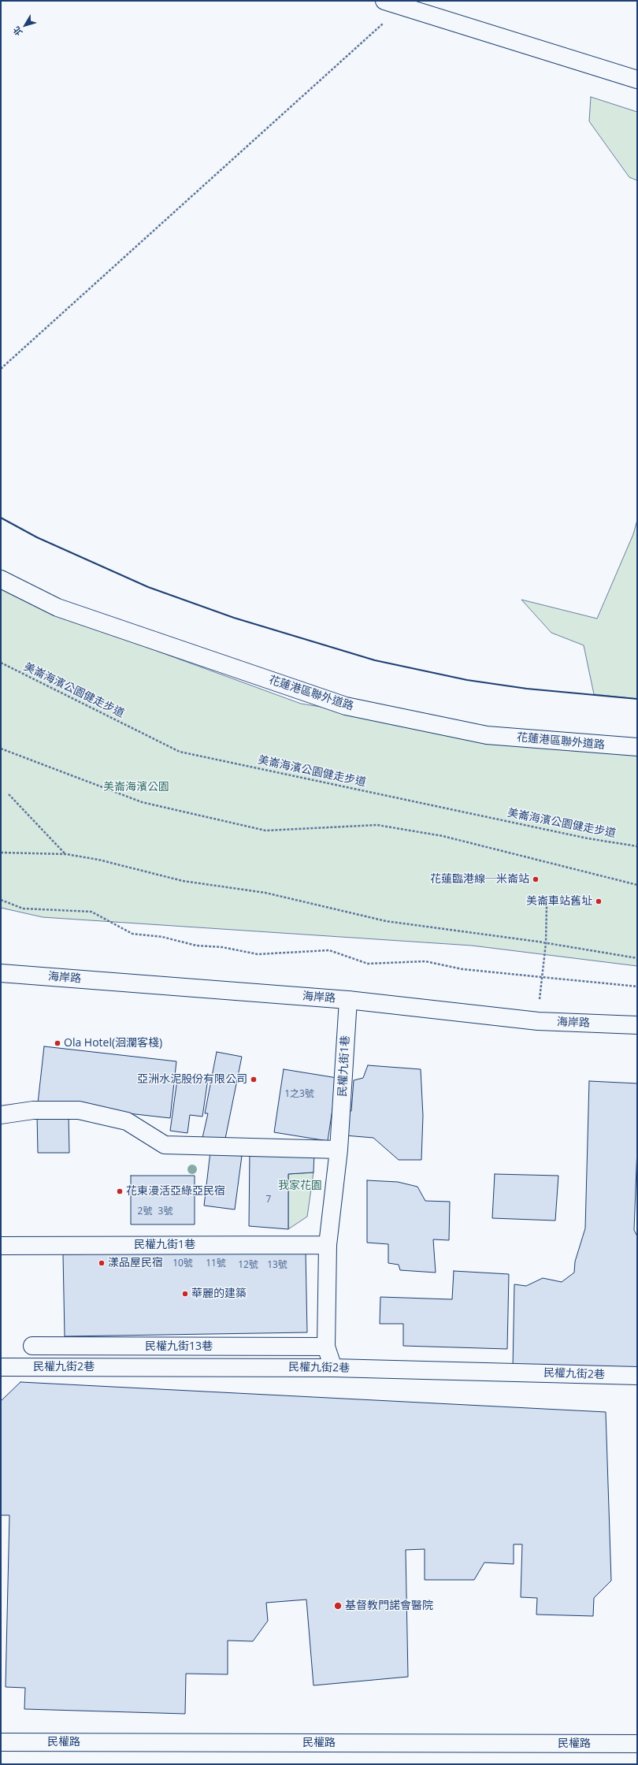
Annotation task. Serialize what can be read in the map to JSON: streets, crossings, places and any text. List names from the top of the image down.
{
  "streets": {
    "street": [
      "花蓮港區聯外道路",
      "海岸路",
      "民權九街1巷",
      "民權九街13巷",
      "民權九街2巷",
      "民權路"
    ],
    "path": ["美崙海濱公園健走步道"]
  },
  "crossings": [
    ["海岸路", "民權九街1巷"],
    ["民權九街1巷", "民權九街13巷"],
    ["民權九街1巷", "民權九街2巷"]
  ],
  "parks": ["美崙海濱公園", "我家花園"],
  "places": [
    "花蓮臨港線─米崙站",
    "美崙車站舊址",
    "Ola Hotel(洄瀾客棧)",
    "亞洲水泥股份有限公司",
    "花東漫活亞綠亞民宿",
    "漾品屋民宿",
    "華麗的建築",
    "基督教門諾會醫院"
  ],
  "house_numbers": [
    "1之3號",
    "7",
    "2號",
    "3號",
    "10號",
    "11號",
    "12號",
    "13號"
  ],
  "north": "bottom left"
}
